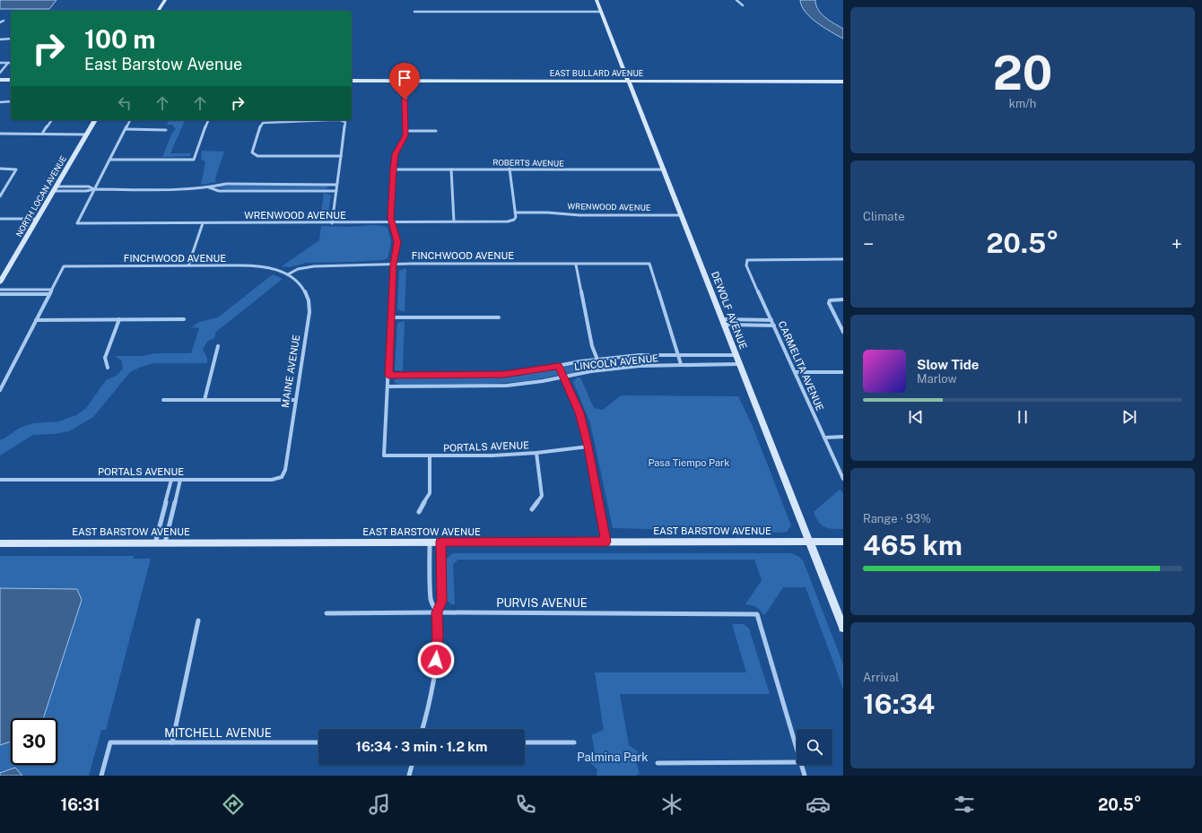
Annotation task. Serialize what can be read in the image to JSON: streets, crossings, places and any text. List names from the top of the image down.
{
  "streets": {
    "street": [
      "EAST BULLARD AVENUE",
      "ROBERTS AVENUE",
      "NORTH LOCAN AVENUE",
      "WRENWOOD AVENUE",
      "FINCHWOOD AVENUE",
      "DEWOLF AVENUE",
      "LINCOLN AVENUE",
      "CARMELITA AVENUE",
      "MAINE AVENUE",
      "PORTALS AVENUE",
      "EAST BARSTOW AVENUE",
      "PURVIS AVENUE",
      "MITCHELL AVENUE"
    ]
  },
  "crossings": [
    ["EAST BULLARD AVENUE", "DEWOLF AVENUE"],
    ["ROBERTS AVENUE", "DEWOLF AVENUE"],
    ["WRENWOOD AVENUE", "DEWOLF AVENUE"],
    ["FINCHWOOD AVENUE", "LINCOLN AVENUE"],
    ["FINCHWOOD AVENUE", "MAINE AVENUE"],
    ["DEWOLF AVENUE", "LINCOLN AVENUE"],
    ["DEWOLF AVENUE", "EAST BARSTOW AVENUE"],
    ["LINCOLN AVENUE", "PORTALS AVENUE"],
    ["MAINE AVENUE", "PORTALS AVENUE"]
  ],
  "parks": ["Pasa Tiempo Park", "Palmina Park"],
  "page": {
    "tile": [
      ["20", "km/h"],
      "Climate",
      ["Range · 93%", "465 km"],
      ["Arrival", "16:34"]
    ],
    "turn": ["100 m", "East Barstow Avenue"],
    "heat": ["−", "20.5°", "+"],
    "song": ["Slow Tide", "Marlow"],
    "limit": "30",
    "trip": "16:34 · 3 min · 1.2 km",
    "tabs": ["16:31", "20.5°"]
  }
}
